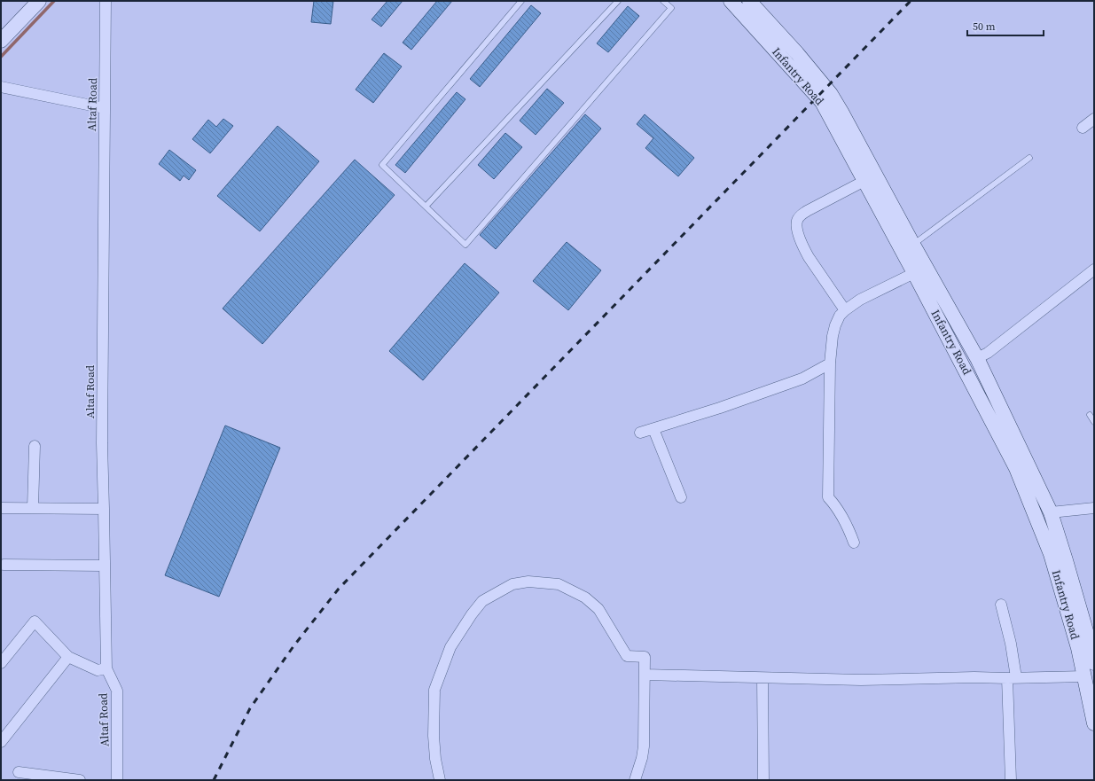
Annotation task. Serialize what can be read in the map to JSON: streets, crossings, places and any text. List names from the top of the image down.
{
  "streets": {
    "main road": ["Infantry Road"],
    "street": ["Altaf Road"]
  },
  "scale_bar": "50 m"
}
